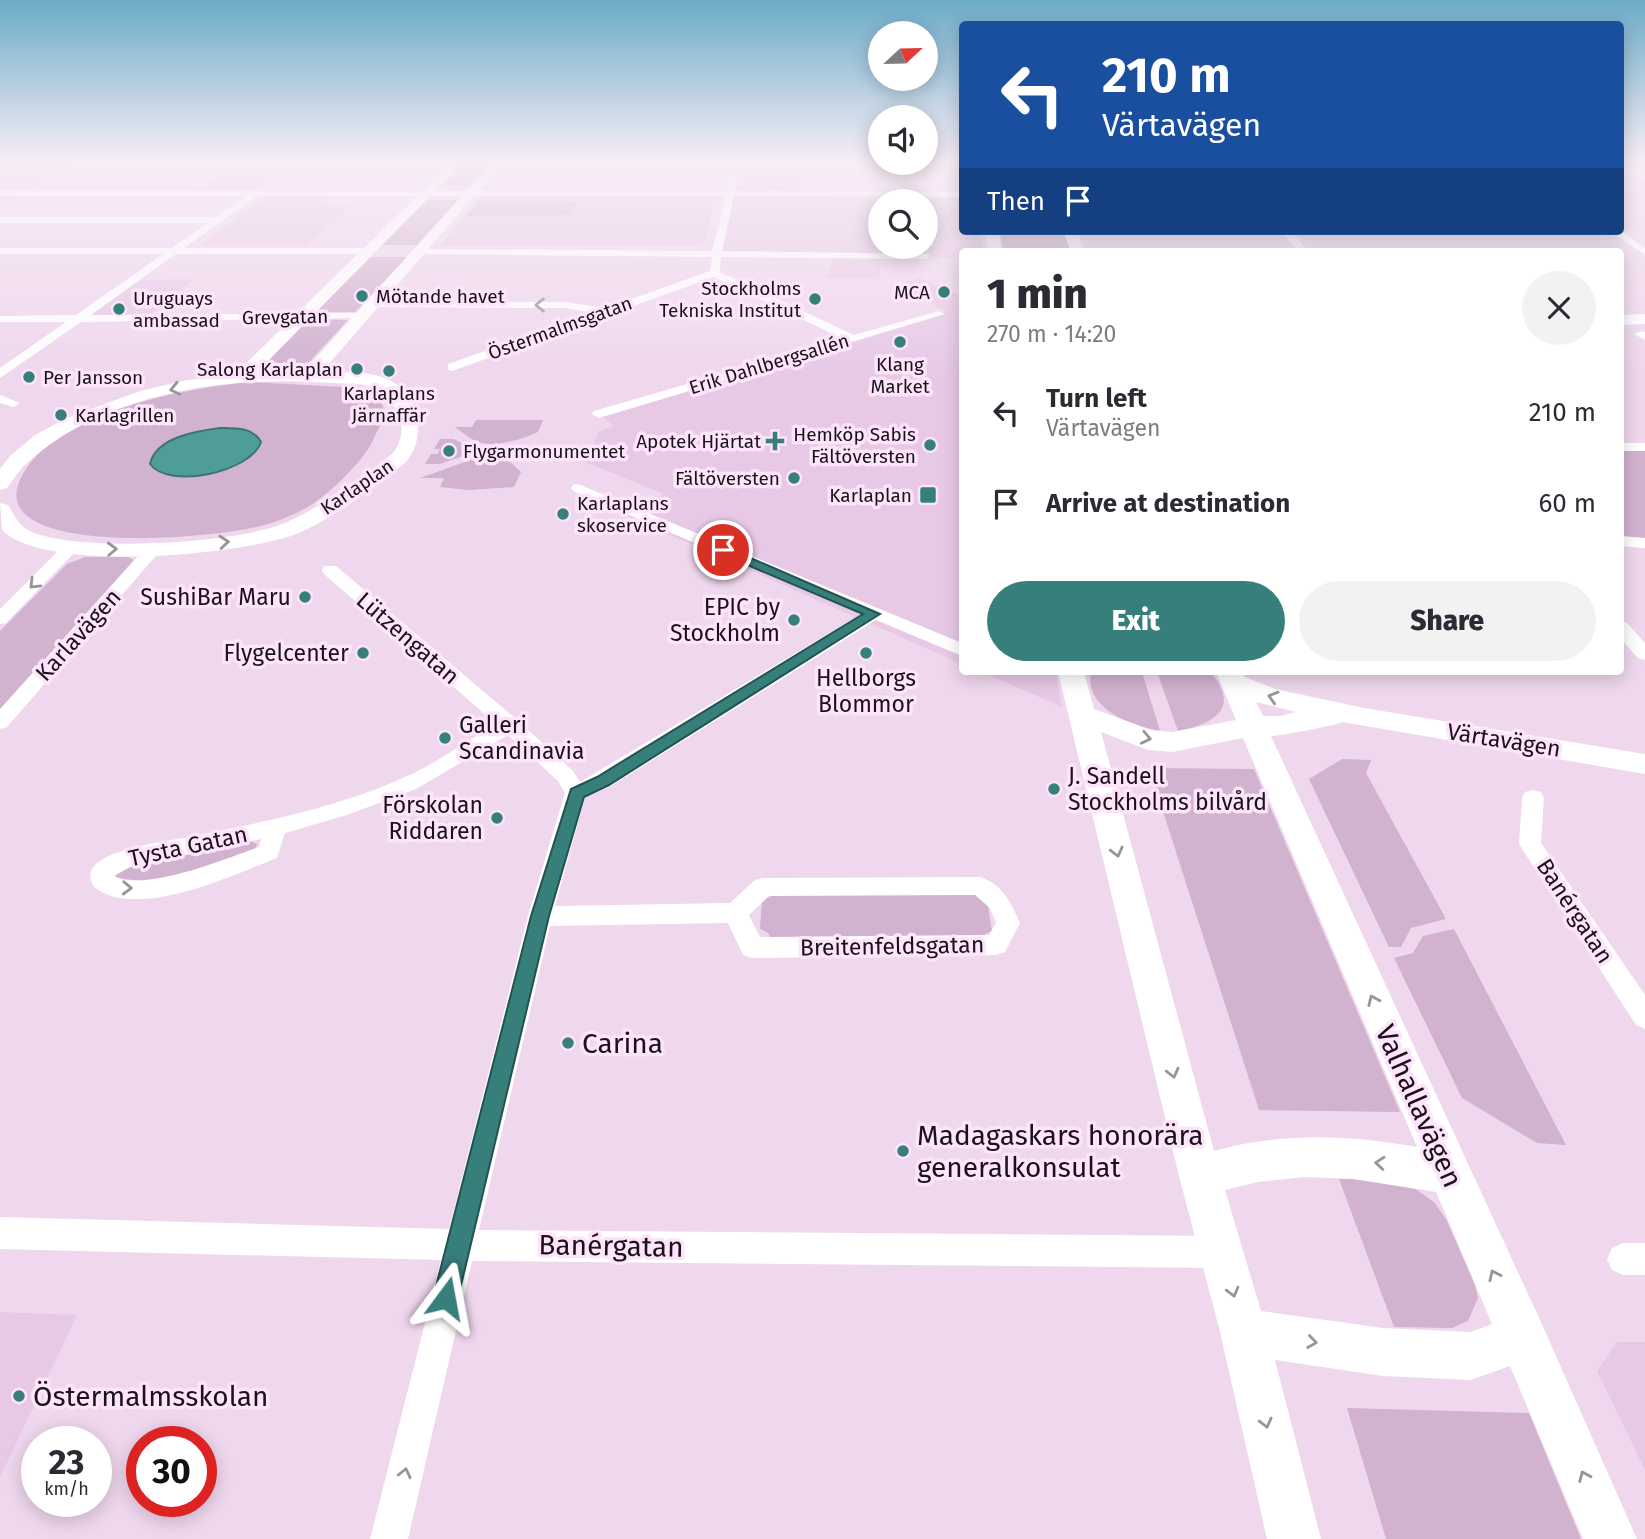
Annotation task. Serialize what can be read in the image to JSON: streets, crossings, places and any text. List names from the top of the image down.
{
  "streets": {
    "street": [
      "Grevgatan",
      "Östermalmsgatan",
      "Erik Dahlbergsallén",
      "Karlaplan",
      "Karlavägen",
      "Lützengatan",
      "Värtavägen",
      "Tysta Gatan",
      "Banérgatan",
      "Breitenfeldsgatan",
      "Valhallavägen"
    ]
  },
  "crossings": [
    ["Karlaplan", "Karlavägen"],
    ["Lützengatan", "Tysta Gatan"],
    ["Värtavägen", "Valhallavägen"]
  ],
  "places": {
    "other": [
      "MCA",
      "Mötande havet",
      "Stockholms Tekniska Institut",
      "Uruguays ambassad",
      "Klang Market",
      "Salong Karlaplan",
      "Karlaplans Järnaffär",
      "Per Jansson",
      "Karlagrillen",
      "Hemköp Sabis Fältöversten",
      "Flygarmonumentet",
      "Fältöversten",
      "Karlaplans skoservice",
      "SushiBar Maru",
      "EPIC by Stockholm",
      "Flygelcenter",
      "Hellborgs Blommor",
      "Galleri Scandinavia",
      "J. Sandell Stockholms bilvård",
      "Förskolan Riddaren",
      "Carina",
      "Madagaskars honorära generalkonsulat",
      "Östermalmsskolan"
    ],
    "health": ["Apotek Hjärtat"],
    "transit": ["Karlaplan"]
  },
  "north": "right",
  "page": {
    "turn": ["210 m", "Värtavägen"],
    "then": "Then",
    "heading": ["1 min", "270 m · 14:20"],
    "list": [
      {
        "name": "Turn left",
        "note": "Värtavägen",
        "value": "210 m"
      },
      {
        "name": "Arrive at destination",
        "value": "60 m"
      }
    ],
    "buttons": ["Exit", "Share"],
    "speed": "23 km/h",
    "limit": "30"
  }
}
